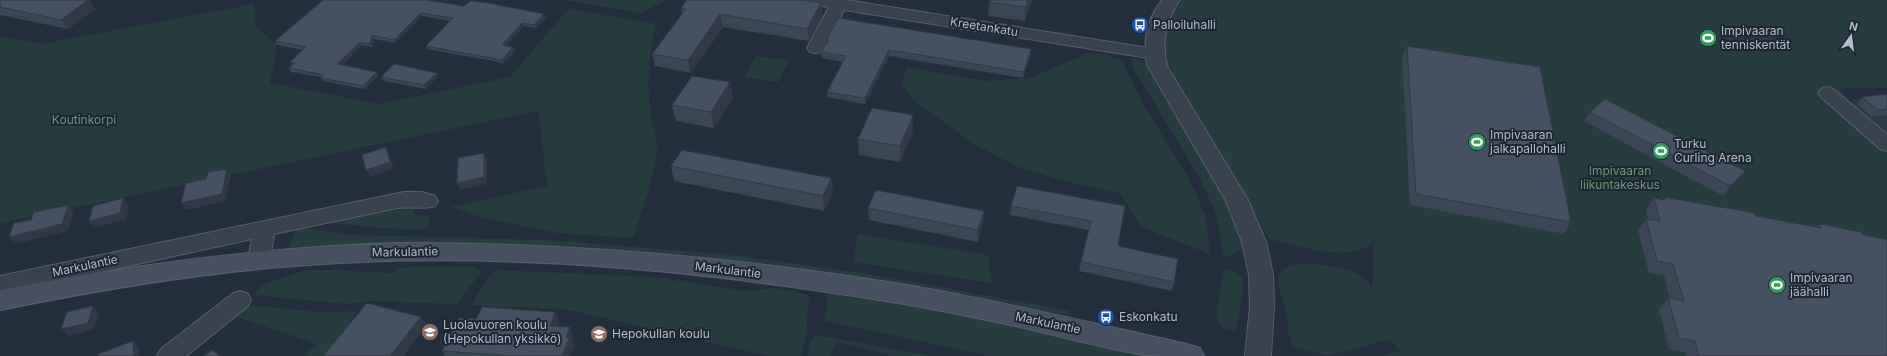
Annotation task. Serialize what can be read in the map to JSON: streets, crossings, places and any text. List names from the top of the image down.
{
  "streets": {
    "main road": ["Markulantie"],
    "street": ["Kreetankatu"]
  },
  "parks": ["Koutinkorpi", "Impivaaran liikuntakeskus"],
  "places": {
    "bus stop": ["Palloiluhalli", "Eskonkatu"],
    "sports": [
      "Impivaaran tenniskentät",
      "Impivaaran jalkapallohalli",
      "Turku Curling Arena",
      "Impivaaran jäähalli"
    ],
    "school or university": ["Luolavuoren koulu (Hepokullan yksikkö)", "Hepokullan koulu"]
  },
  "north": "top"
}
